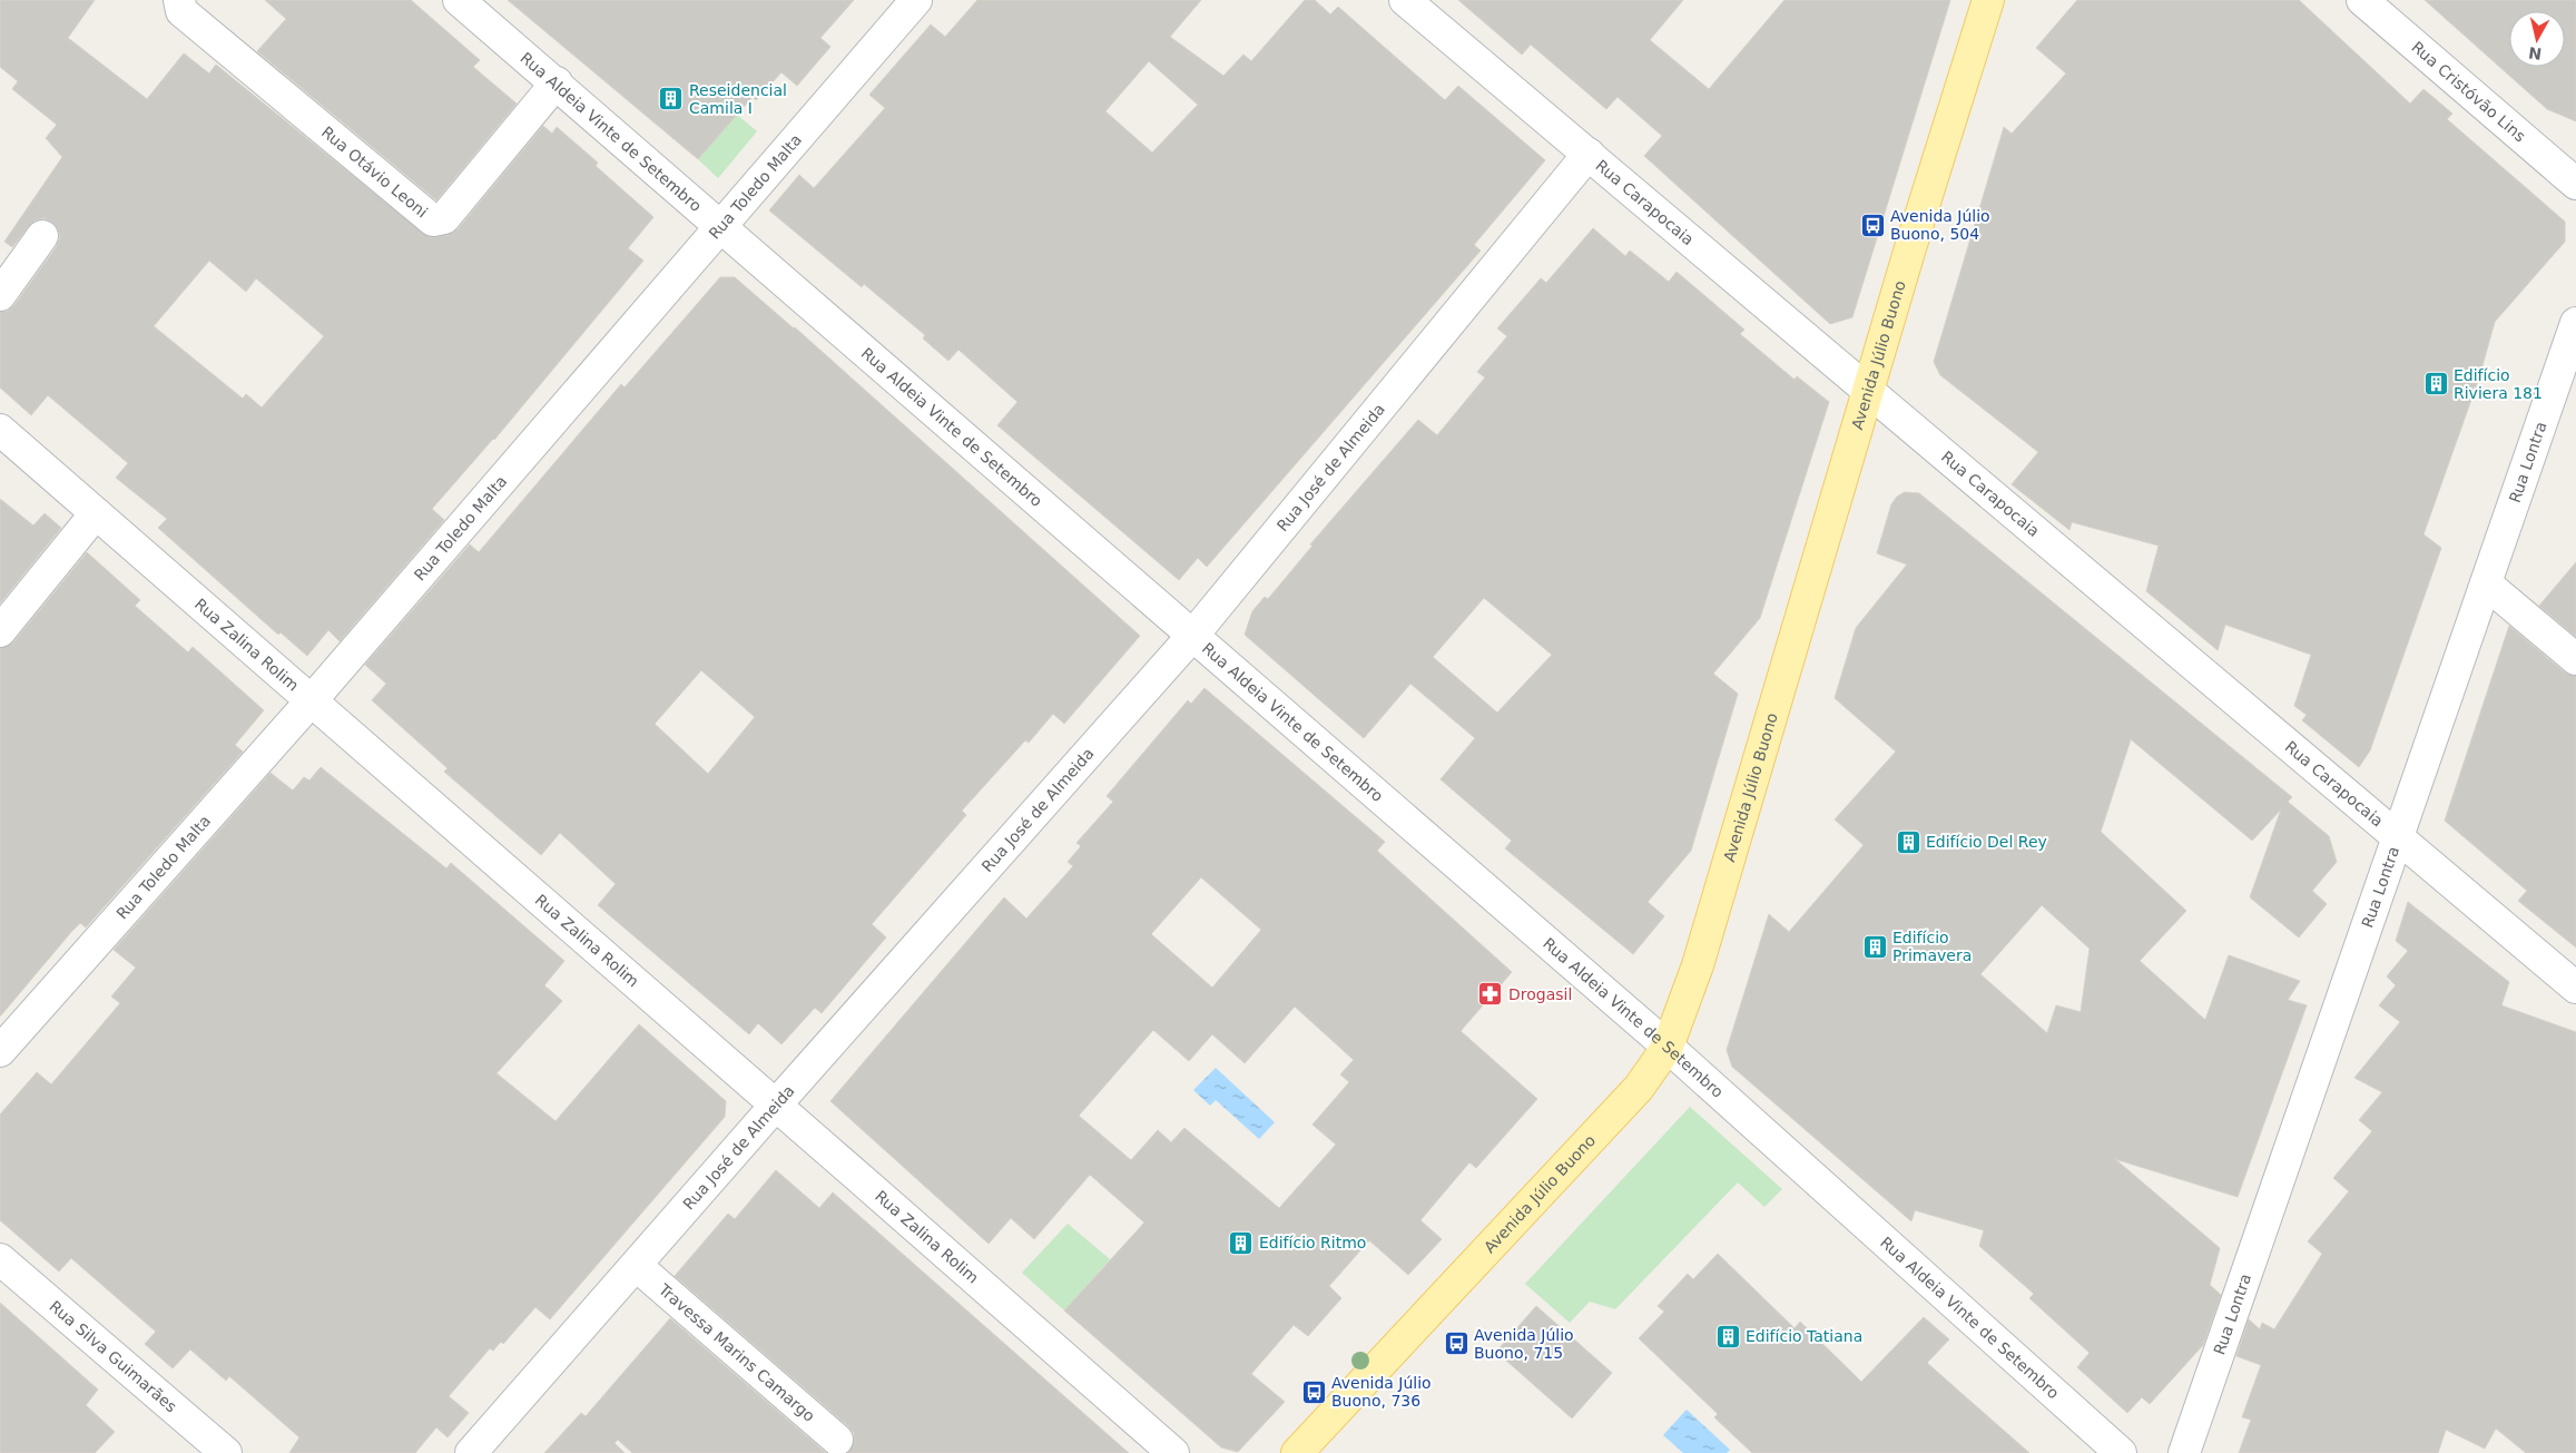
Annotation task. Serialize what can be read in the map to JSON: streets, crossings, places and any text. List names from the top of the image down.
{
  "streets": {
    "main road": ["Avenida Júlio Buono"],
    "street": [
      "Rua Cristóvão Lins",
      "Rua Aldeia Vinte de Setembro",
      "Rua Otávio Leoni",
      "Rua Toledo Malta",
      "Rua Carapocaia",
      "Rua Lontra",
      "Rua José de Almeida",
      "Rua Zalina Rolim",
      "Travessa Marins Camargo",
      "Rua Silva Guimarães"
    ]
  },
  "crossings": [
    ["Rua Aldeia Vinte de Setembro", "Rua Otávio Leoni"],
    ["Rua Aldeia Vinte de Setembro", "Rua Toledo Malta"],
    ["Rua Aldeia Vinte de Setembro", "Avenida Júlio Buono"],
    ["Rua Aldeia Vinte de Setembro", "Rua José de Almeida"],
    ["Rua Toledo Malta", "Rua Zalina Rolim"],
    ["Rua Carapocaia", "Avenida Júlio Buono"],
    ["Rua Carapocaia", "Rua Lontra"],
    ["Rua Carapocaia", "Rua José de Almeida"],
    ["Rua José de Almeida", "Rua Zalina Rolim"],
    ["Rua José de Almeida", "Travessa Marins Camargo"]
  ],
  "places": {
    "building": [
      "Reseidencial Camila I",
      "Edifício Riviera 181",
      "Edifício Del Rey",
      "Edifício Primavera",
      "Edifício Ritmo",
      "Edifício Tatiana"
    ],
    "bus stop": ["Avenida Júlio Buono, 504", "Avenida Júlio Buono, 715", "Avenida Júlio Buono, 736"],
    "pharmacy": ["Drogasil"]
  },
  "north": "bottom"
}
